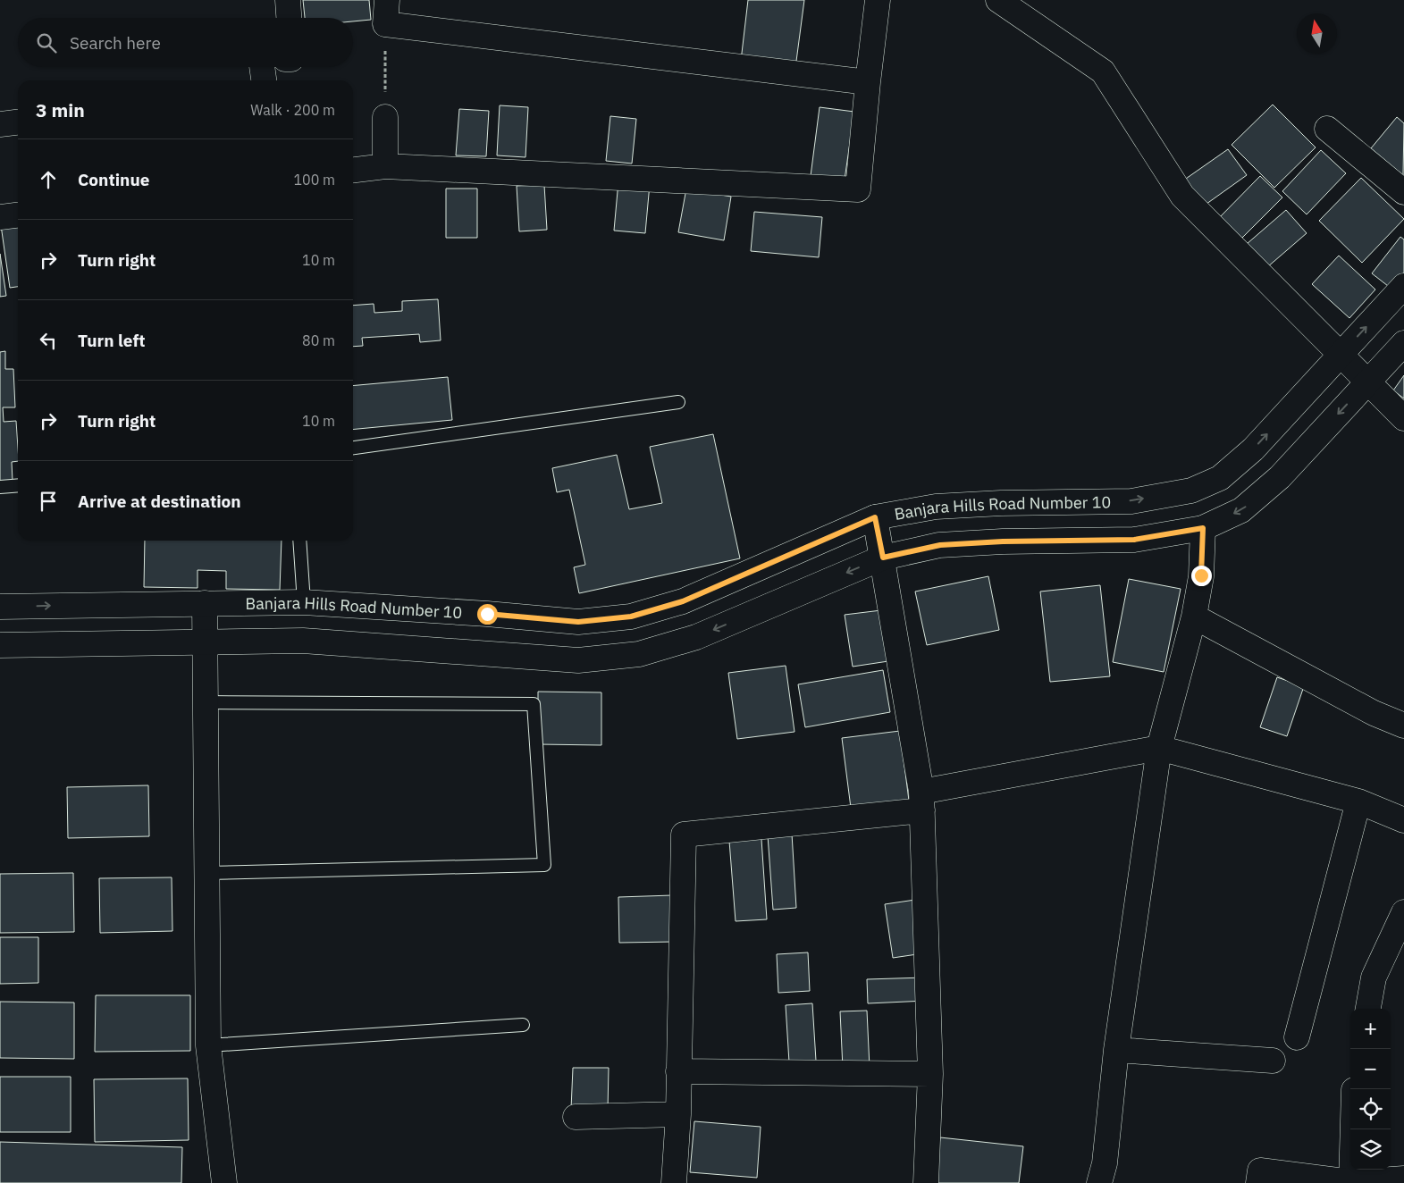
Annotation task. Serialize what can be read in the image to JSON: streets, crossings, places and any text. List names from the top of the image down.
{
  "streets": {
    "street": ["Banjara Hills Road Number 10"]
  },
  "north": "top",
  "page": {
    "search": "Search here",
    "heading": ["3 min", "Walk · 200 m"],
    "list": [
      ["Continue", "100 m"],
      ["Turn right", "10 m"],
      ["Turn left", "80 m"],
      ["Turn right", "10 m"],
      "Arrive at destination"
    ],
    "map_buttons": ["+", "−"]
  }
}
